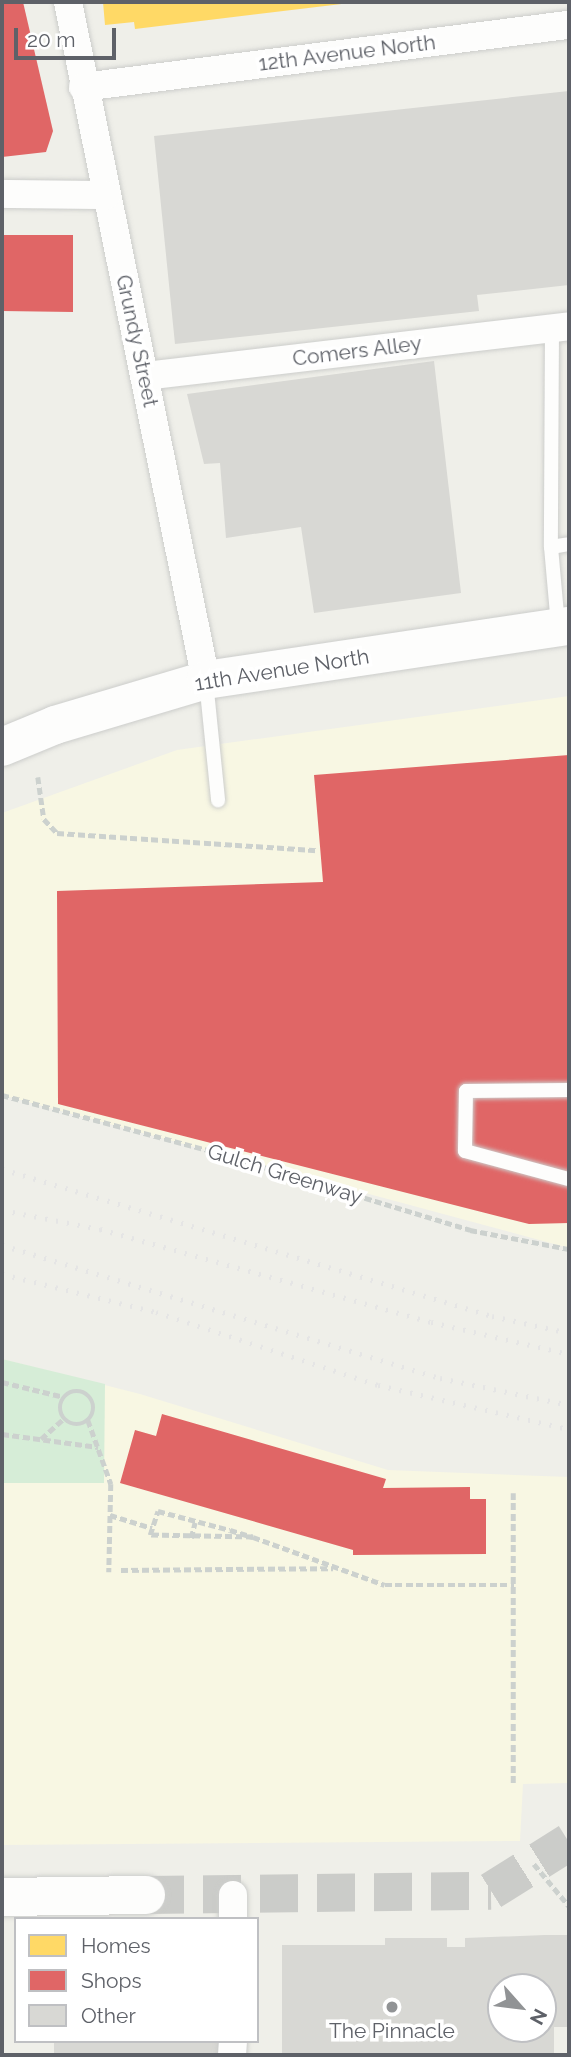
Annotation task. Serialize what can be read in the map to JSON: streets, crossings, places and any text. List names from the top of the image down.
{
  "streets": {
    "street": [
      "12th Avenue North",
      "Grundy Street",
      "Comers Alley",
      "11th Avenue North"
    ],
    "path": ["Gulch Greenway"]
  },
  "crossings": [
    ["12th Avenue North", "Grundy Street"],
    ["Grundy Street", "Comers Alley"],
    ["Grundy Street", "11th Avenue North"]
  ],
  "places": ["The Pinnacle"],
  "legend": ["Homes", "Shops", "Other"],
  "scale_bar": "20 m",
  "north": "bottom right"
}
